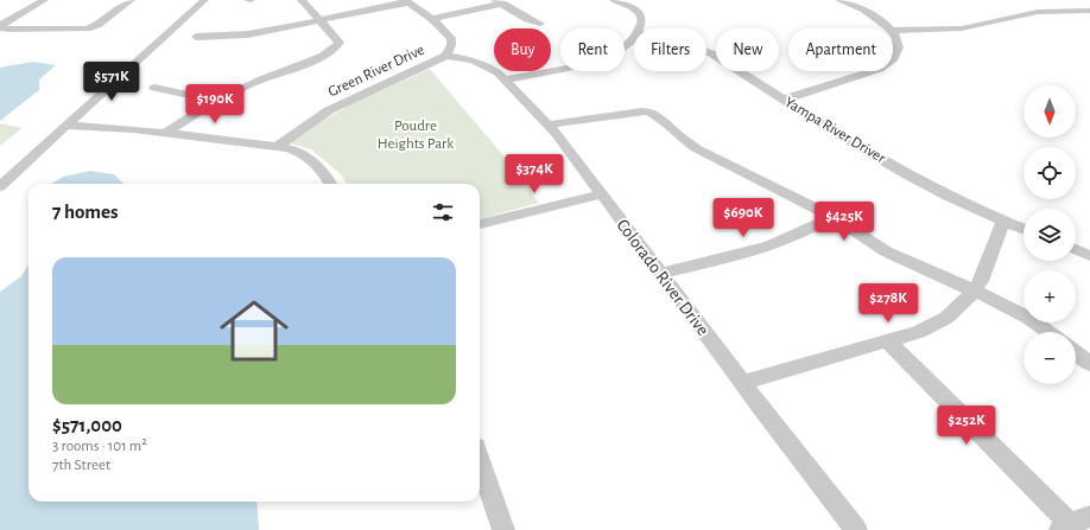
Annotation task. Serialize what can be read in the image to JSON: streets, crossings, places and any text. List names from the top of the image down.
{
  "streets": {
    "street": ["Green River Drive", "Yampa River Driver", "Colorado River Drive"]
  },
  "crossings": [
    ["Green River Drive", "Colorado River Drive"]
  ],
  "parks": ["Poudre Heights Park"],
  "north": "bottom",
  "page": {
    "chip": [
      "Buy",
      "Rent",
      "Filters",
      "New",
      "Apartment"
    ],
    "price": [
      "$571K",
      "$190K",
      "$374K",
      "$690K",
      "$425K",
      "$278K",
      "$252K"
    ],
    "map_buttons": ["+", "−"],
    "heading": "7 homes",
    "list": [
      {
        "name": "$571,000",
        "note": "3 rooms · 101 m² · 7th Street"
      }
    ]
  }
}
